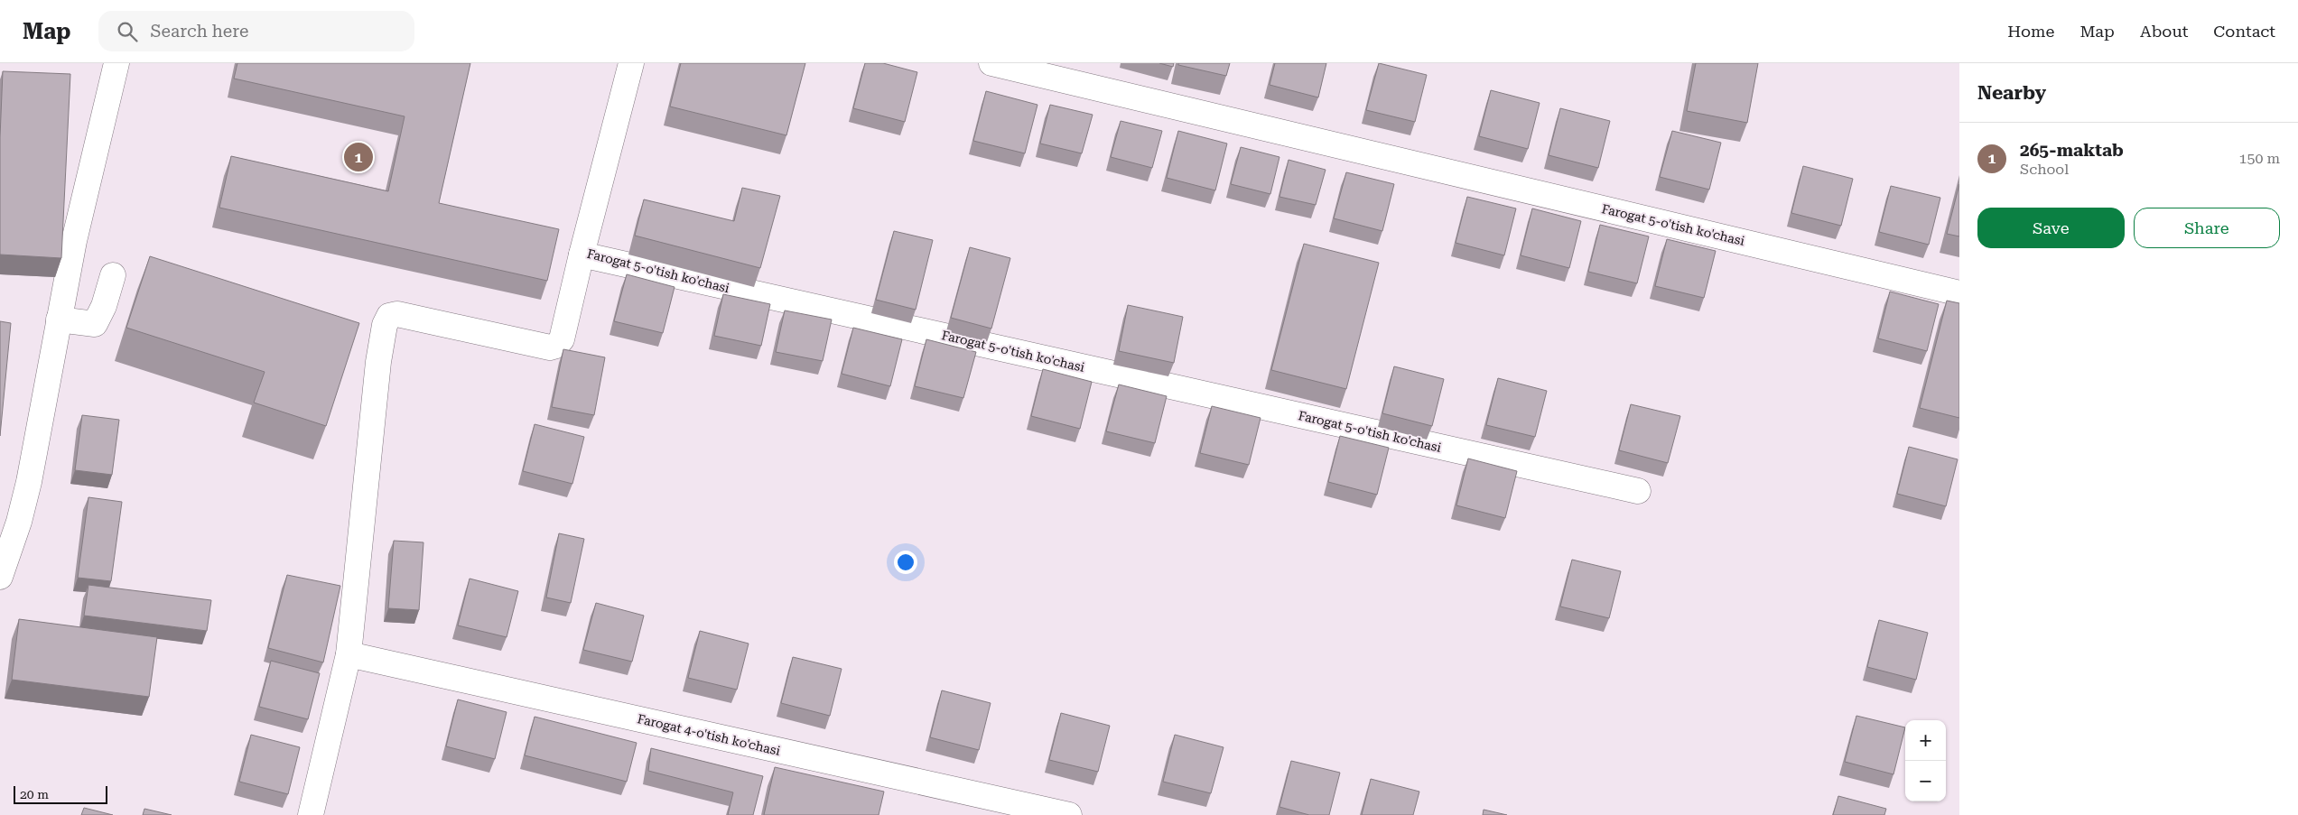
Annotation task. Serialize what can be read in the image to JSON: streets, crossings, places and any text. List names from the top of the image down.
{
  "streets": {
    "street": ["Farogat 5-o'tish ko'chasi", "Farogat 4-o'tish ko'chasi"]
  },
  "scale_bar": "20 m",
  "page": {
    "header": "Map",
    "search": "Search here",
    "nav": [
      "Home",
      "Map",
      "About",
      "Contact"
    ],
    "heading": "Nearby",
    "list": [
      {
        "mark": "1",
        "name": "265-maktab",
        "note": "School",
        "value": "150 m"
      }
    ],
    "pins": "1",
    "buttons": ["Save", "Share"],
    "map_buttons": ["+", "−"],
    "scale": "20 m"
  }
}
